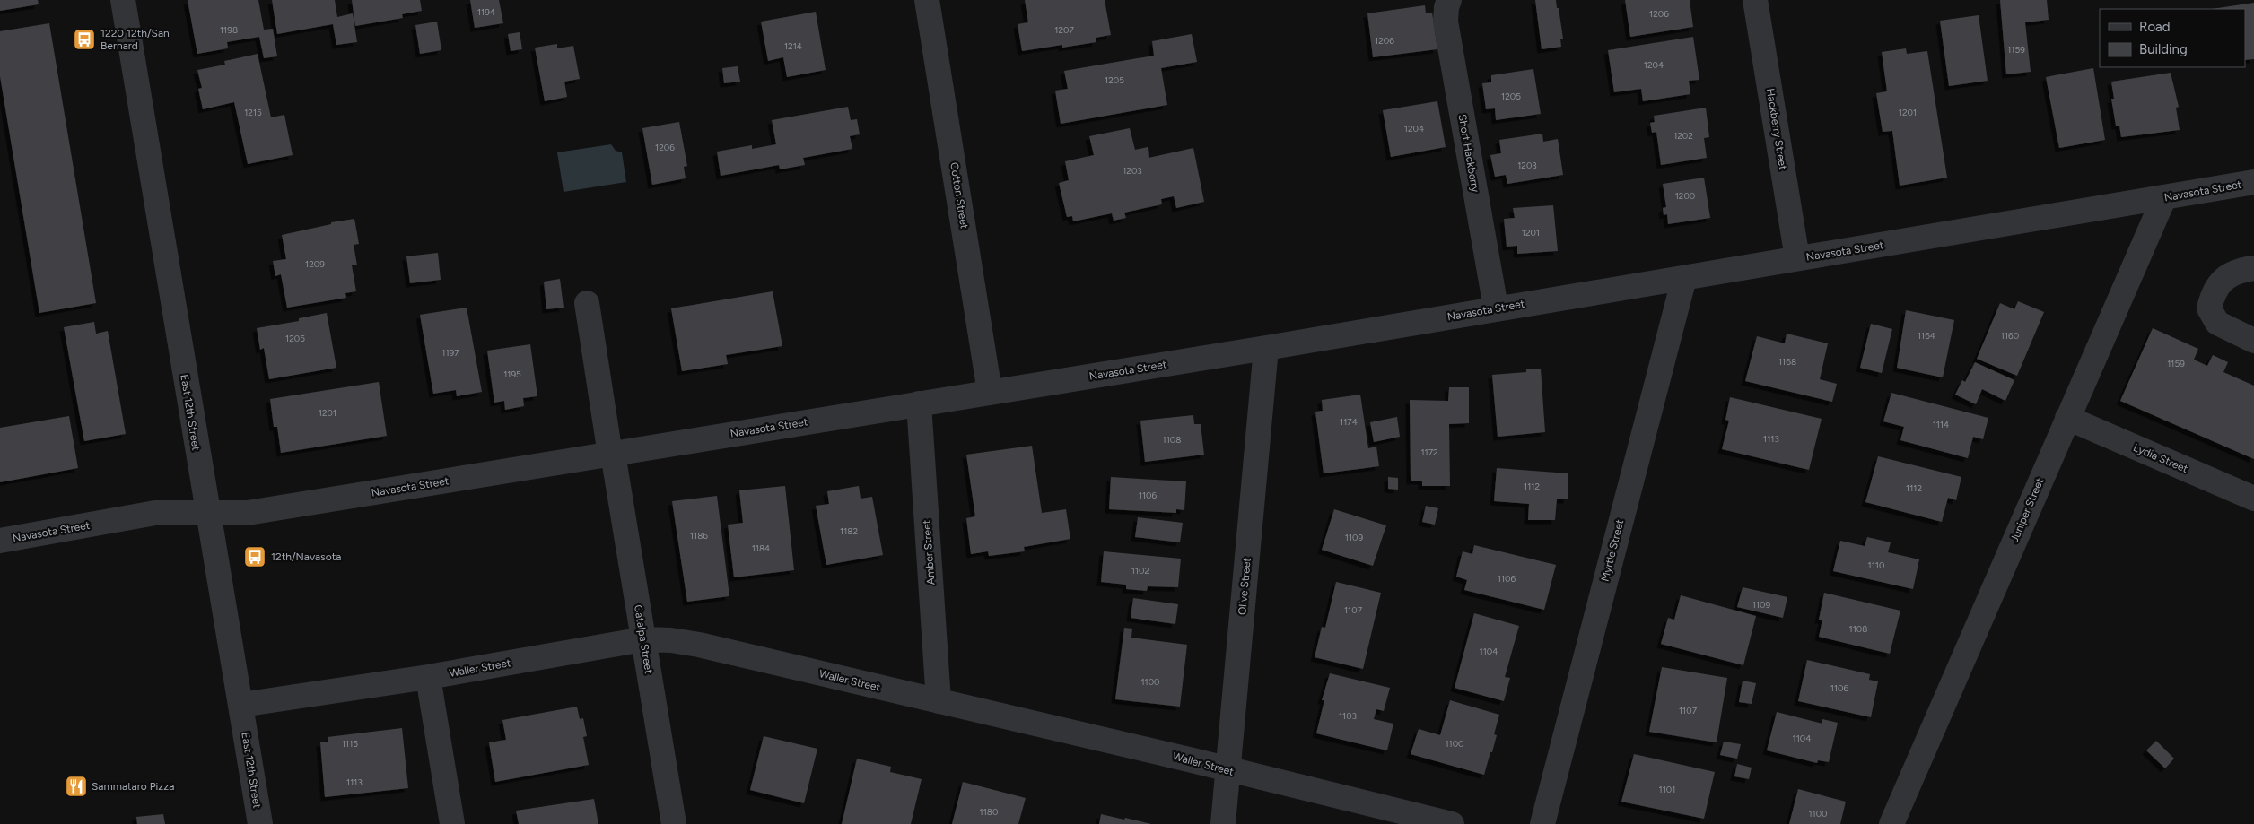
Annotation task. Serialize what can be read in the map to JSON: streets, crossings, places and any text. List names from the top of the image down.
{
  "streets": {
    "street": [
      "Hackberry Street",
      "Short Hackberry",
      "Navasota Street",
      "Cotton Street",
      "East 12th Street",
      "Lydia Street",
      "Juniper Street",
      "Myrtle Street",
      "Amber Street",
      "Olive Street",
      "Catalpa Street",
      "Waller Street"
    ]
  },
  "crossings": [
    ["Hackberry Street", "Navasota Street"],
    ["Short Hackberry", "Navasota Street"],
    ["Navasota Street", "Cotton Street"],
    ["Navasota Street", "East 12th Street"],
    ["Navasota Street", "Juniper Street"],
    ["Navasota Street", "Myrtle Street"],
    ["Navasota Street", "Amber Street"],
    ["Navasota Street", "Olive Street"],
    ["Navasota Street", "Catalpa Street"],
    ["East 12th Street", "Waller Street"],
    ["Lydia Street", "Juniper Street"],
    ["Amber Street", "Waller Street"],
    ["Olive Street", "Waller Street"],
    ["Catalpa Street", "Waller Street"]
  ],
  "places": {
    "bus stop": ["1220 12th/San Bernard", "12th/Navasota"],
    "restaurant": ["Sammataro Pizza"]
  },
  "house_numbers": [
    "1194",
    "1206",
    "1198",
    "1207",
    "1206",
    "1214",
    "1159",
    "1204",
    "1205",
    "1205",
    "1215",
    "1201",
    "1204",
    "1202",
    "1206",
    "1203",
    "1203",
    "1200",
    "1201",
    "1209",
    "1164",
    "1160",
    "1205",
    "1197",
    "1168",
    "1159",
    "1195",
    "1201",
    "1174",
    "1114",
    "1113",
    "1108",
    "1172",
    "1112",
    "1112",
    "1106",
    "1182",
    "1186",
    "1109",
    "1184",
    "1110",
    "1102",
    "1106",
    "1109",
    "1107",
    "1108",
    "1104",
    "1100",
    "1106",
    "1107",
    "1103",
    "1104",
    "1115",
    "1100",
    "1113",
    "1101",
    "1180",
    "1100"
  ],
  "legend": ["Road", "Building"]
}
